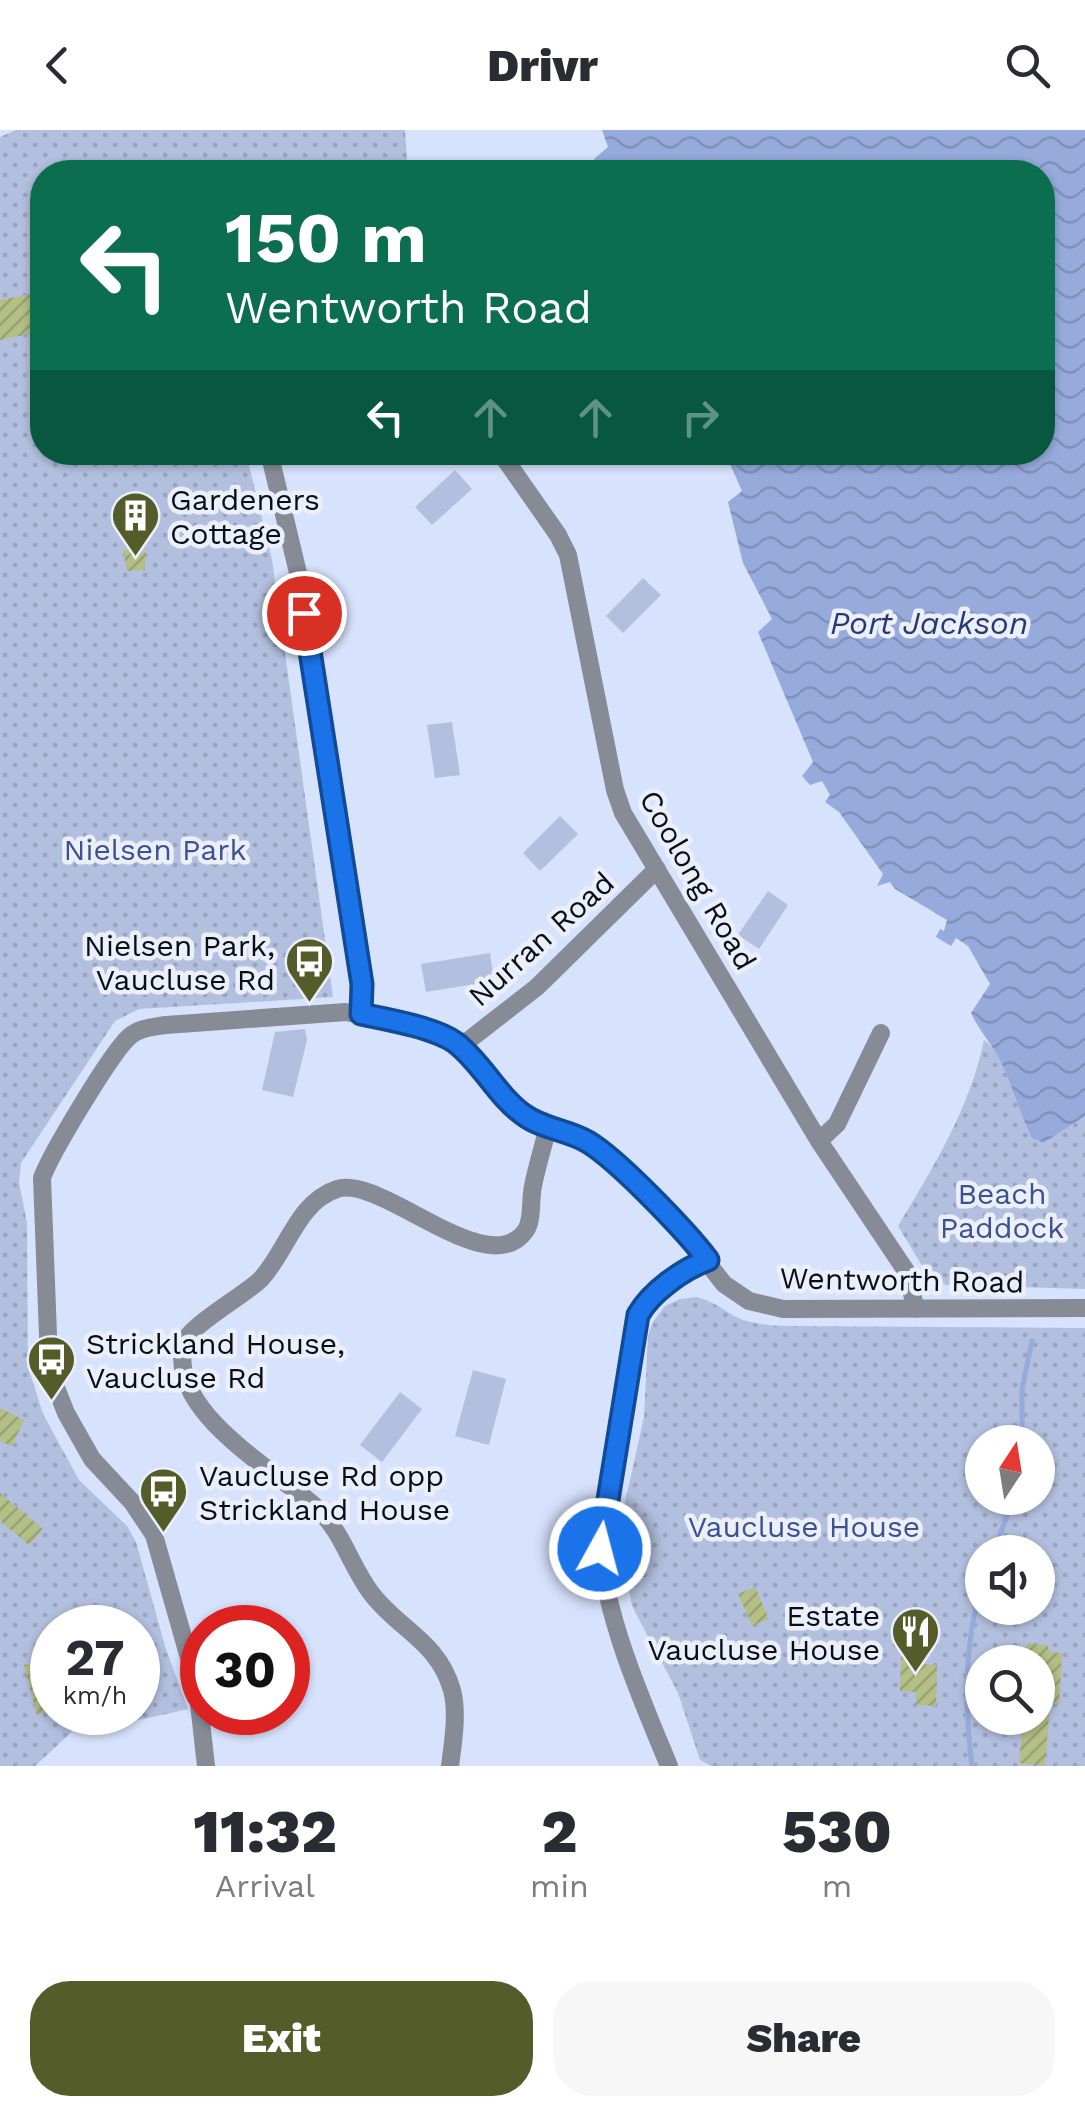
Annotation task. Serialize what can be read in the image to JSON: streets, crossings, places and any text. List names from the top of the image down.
{
  "streets": {
    "street": ["Coolong Road", "Nurran Road", "Wentworth Road"]
  },
  "crossings": [
    ["Coolong Road", "Nurran Road"],
    ["Coolong Road", "Wentworth Road"],
    ["Nurran Road", "Wentworth Road"]
  ],
  "water": ["Port Jackson"],
  "parks": ["Nielsen Park", "Beach Paddock", "Vaucluse House"],
  "places": {
    "building": ["Gardeners Cottage"],
    "bus stop": ["Nielsen Park, Vaucluse Rd", "Strickland House, Vaucluse Rd", "Vaucluse Rd opp Strickland House"],
    "restaurant": ["Estate Vaucluse House"]
  },
  "north": "top",
  "page": {
    "header": "Drivr",
    "turn": ["150 m", "Wentworth Road"],
    "speed": "27 km/h",
    "limit": "30",
    "eta": [
      "11:32",
      "Arrival",
      "2",
      "min",
      "530",
      "m"
    ],
    "buttons": ["Exit", "Share"]
  }
}
